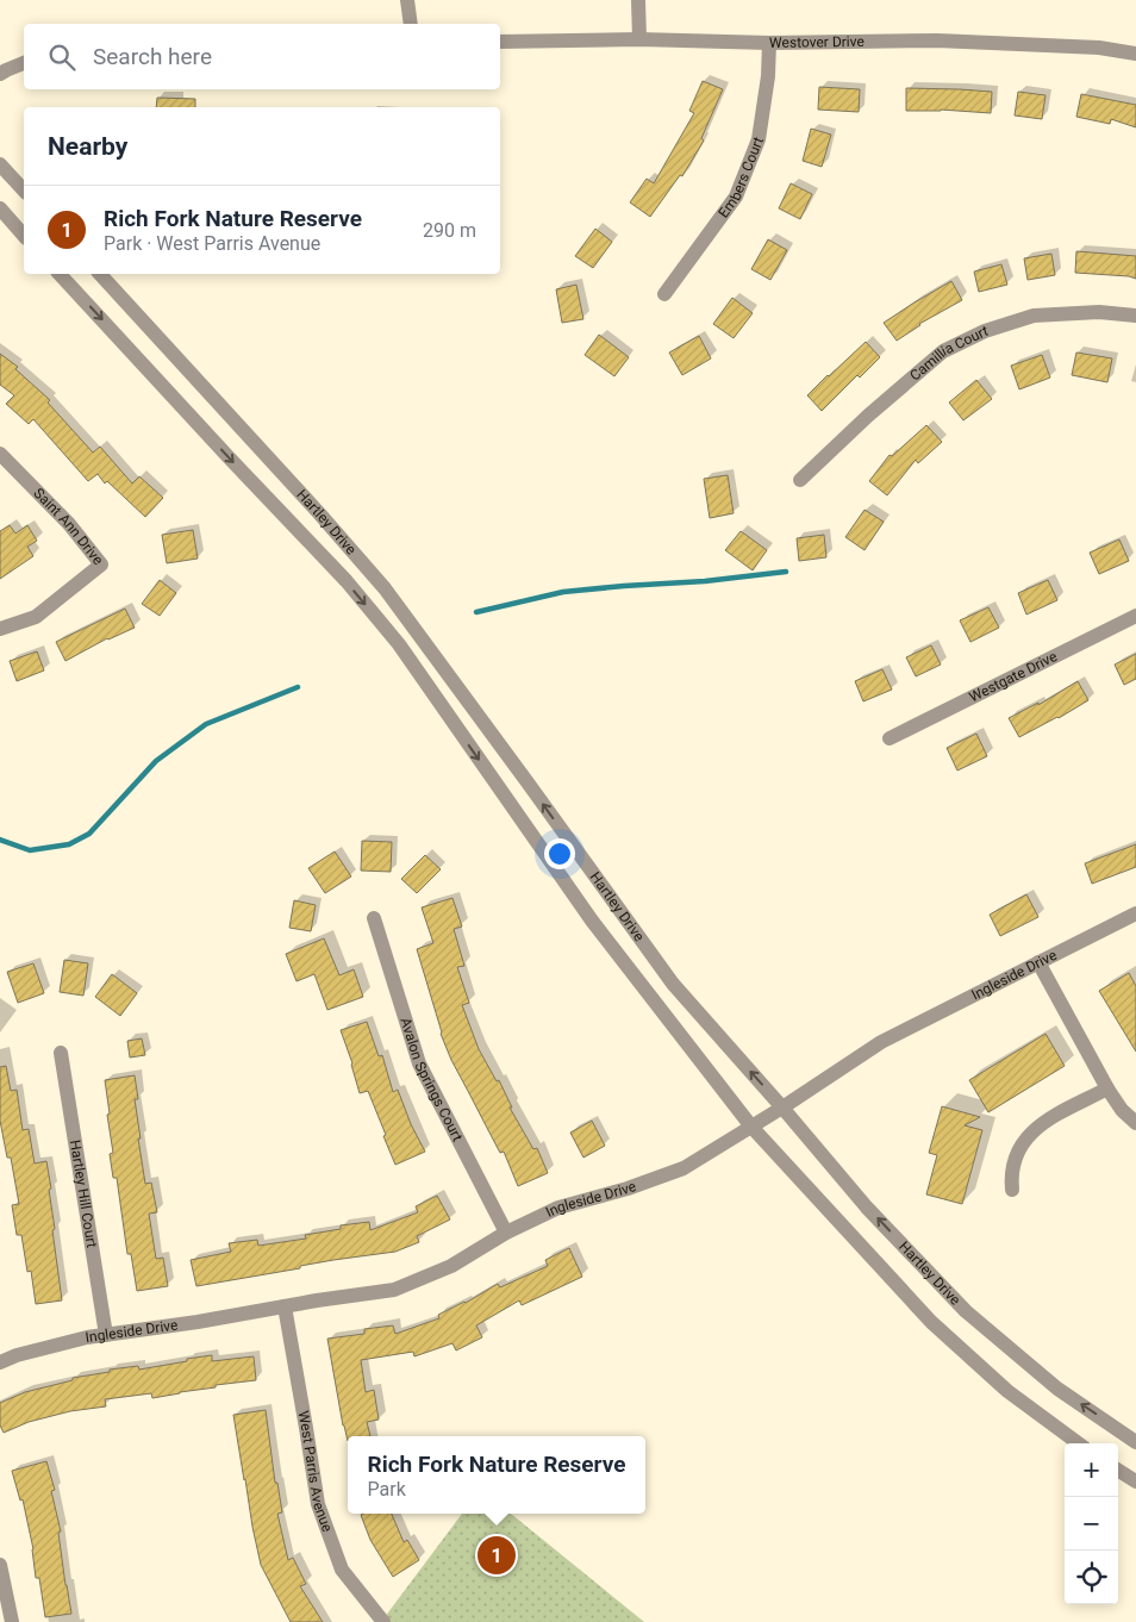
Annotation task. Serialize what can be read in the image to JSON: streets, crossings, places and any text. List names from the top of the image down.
{
  "streets": {
    "street": [
      "Westover Drive",
      "Embers Court",
      "Camillia Court",
      "Hartley Drive",
      "Saint Ann Drive",
      "Westgate Drive",
      "Ingleside Drive",
      "Avalon Springs Court",
      "Hartley Hill Court",
      "West Parris Avenue"
    ]
  },
  "crossings": [
    ["Westover Drive", "Embers Court"],
    ["Hartley Drive", "Ingleside Drive"],
    ["Ingleside Drive", "Avalon Springs Court"],
    ["Ingleside Drive", "Hartley Hill Court"],
    ["Ingleside Drive", "West Parris Avenue"]
  ],
  "page": {
    "search": "Search here",
    "heading": "Nearby",
    "list": [
      {
        "mark": "1",
        "name": "Rich Fork Nature Reserve",
        "note": "Park · West Parris Avenue",
        "value": "290 m"
      }
    ],
    "popup": ["Rich Fork Nature Reserve", "Park"],
    "map_buttons": ["+", "−"],
    "pins": "1"
  }
}
